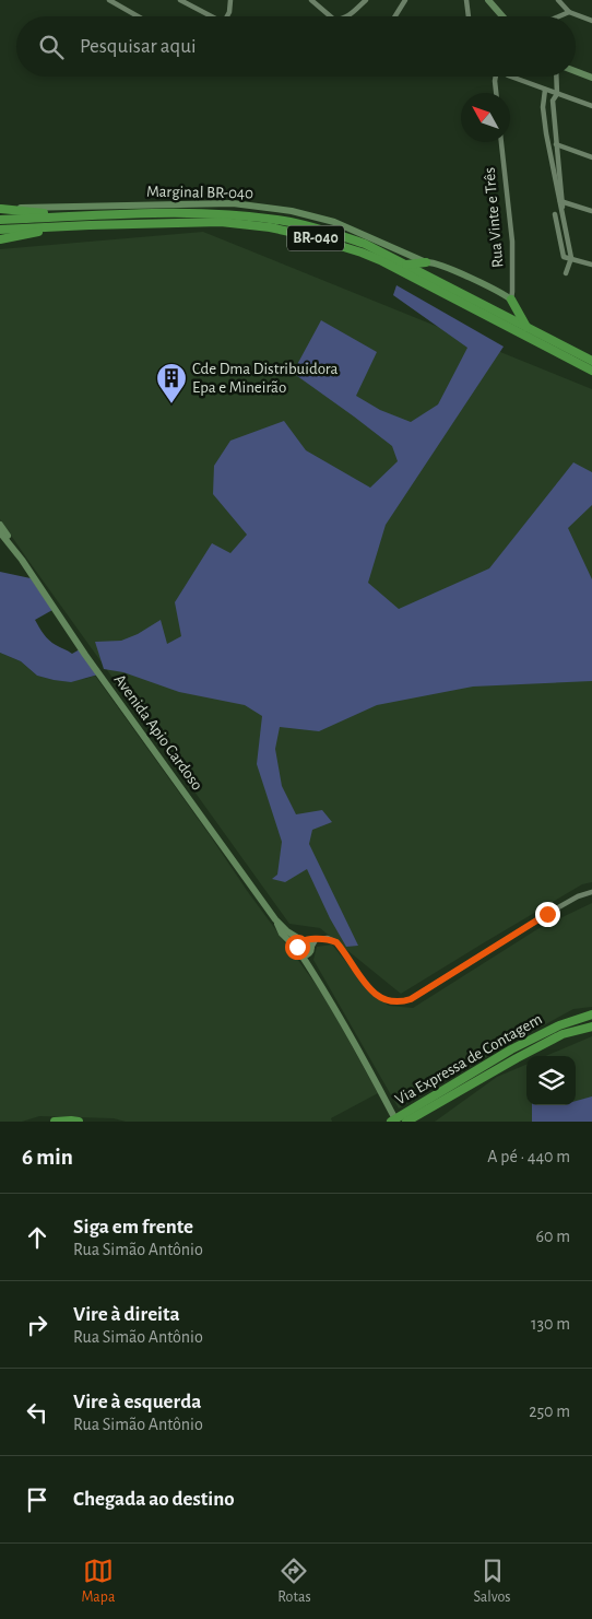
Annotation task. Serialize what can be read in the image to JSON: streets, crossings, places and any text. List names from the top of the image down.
{
  "streets": {
    "highway": ["BR-040", "Via Expressa de Contagem"],
    "street": ["Marginal BR-040", "Rua Vinte e Três", "Avenida Apio Cardoso"]
  },
  "crossings": [
    ["Marginal BR-040", "Rua Vinte e Três"],
    ["Avenida Apio Cardoso", "Via Expressa de Contagem"]
  ],
  "places": {
    "building": ["Cde Dma Distribuidora Epa e Mineirão"]
  },
  "north": "top left",
  "page": {
    "search": "Pesquisar aqui",
    "heading": ["6 min", "A pé · 440 m"],
    "list": [
      ["Siga em frente", "Rua Simão Antônio", "60 m"],
      ["Vire à direita", "Rua Simão Antônio", "130 m"],
      ["Vire à esquerda", "Rua Simão Antônio", "250 m"],
      "Chegada ao destino"
    ],
    "nav": ["Mapa", "Rotas", "Salvos"]
  }
}
